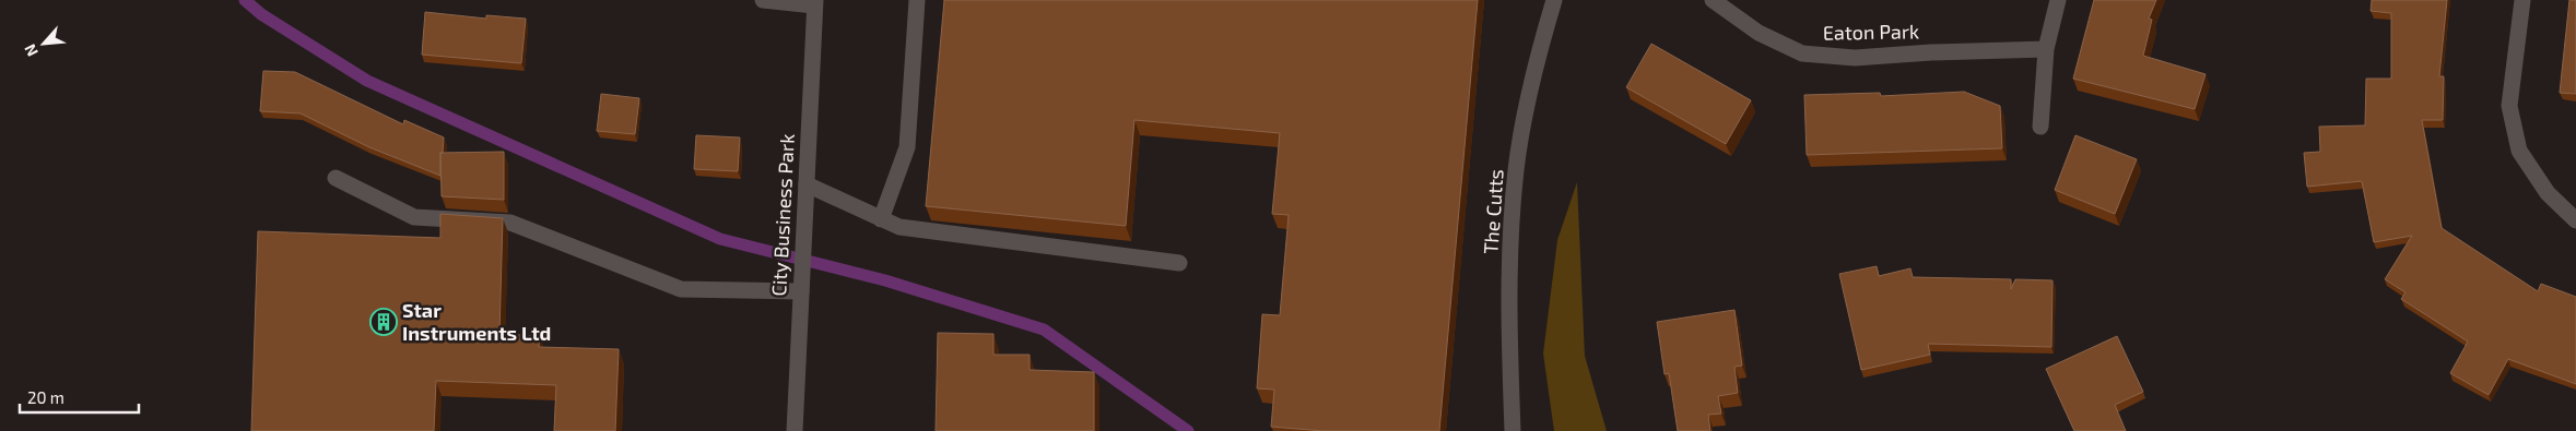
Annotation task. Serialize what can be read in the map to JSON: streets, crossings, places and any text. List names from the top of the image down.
{
  "streets": {
    "street": ["Eaton Park", "The Cutts", "City Business Park"]
  },
  "places": {
    "building": ["Star Instruments Ltd"]
  },
  "scale_bar": "20 m",
  "north": "bottom left"
}
